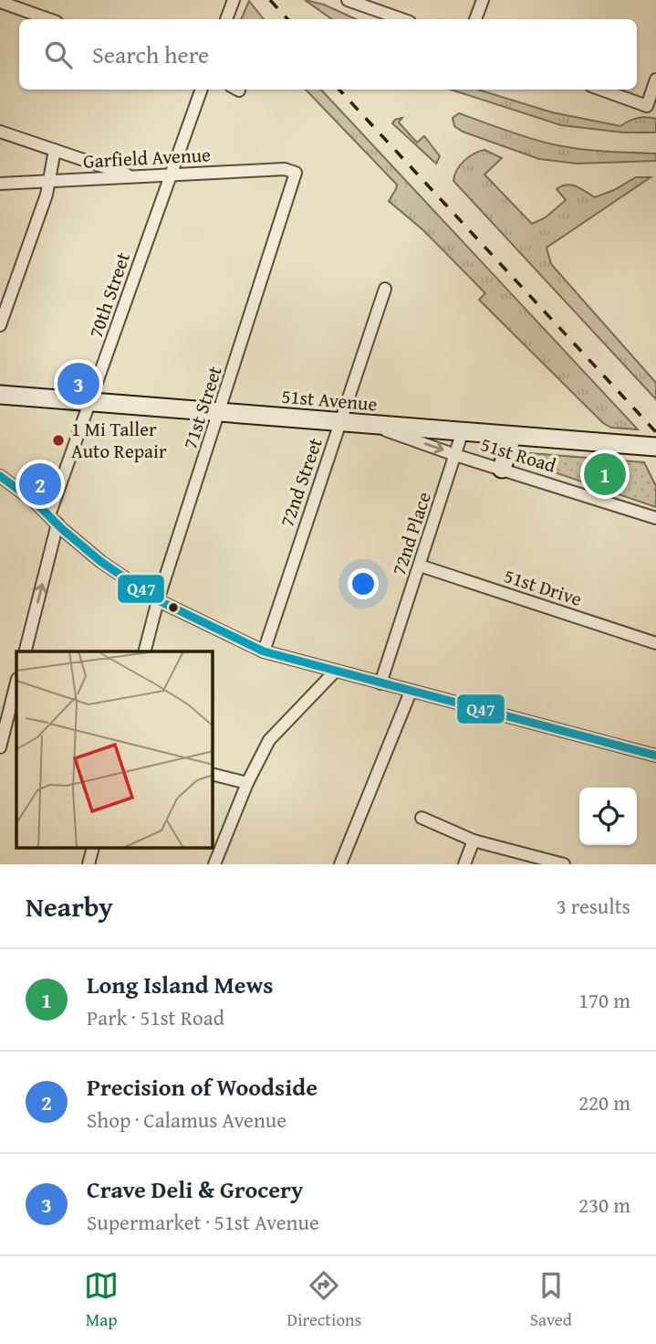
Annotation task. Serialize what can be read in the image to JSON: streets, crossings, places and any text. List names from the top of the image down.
{
  "streets": {
    "street": [
      "Garfield Avenue",
      "70th Street",
      "51st Avenue",
      "71st Street",
      "51st Road",
      "72nd Street",
      "72nd Place",
      "51st Drive"
    ]
  },
  "crossings": [
    ["Garfield Avenue", "70th Street"],
    ["Garfield Avenue", "71st Street"],
    ["70th Street", "51st Avenue"],
    ["51st Avenue", "71st Street"],
    ["51st Avenue", "51st Road"],
    ["51st Avenue", "72nd Street"],
    ["51st Avenue", "72nd Place"],
    ["51st Road", "72nd Place"],
    ["72nd Place", "51st Drive"]
  ],
  "places": ["1 Mi Taller Auto Repair"],
  "lines": ["transit line Q47"],
  "page": {
    "search": "Search here",
    "pins": ["3", "1", "2"],
    "heading": ["Nearby", "3 results"],
    "list": [
      {
        "mark": "1",
        "name": "Long Island Mews",
        "note": "Park · 51st Road",
        "value": "170 m"
      },
      {
        "mark": "2",
        "name": "Precision of Woodside",
        "note": "Shop · Calamus Avenue",
        "value": "220 m"
      },
      {
        "mark": "3",
        "name": "Crave Deli & Grocery",
        "note": "Supermarket · 51st Avenue",
        "value": "230 m"
      }
    ],
    "nav": ["Map", "Directions", "Saved"]
  }
}
